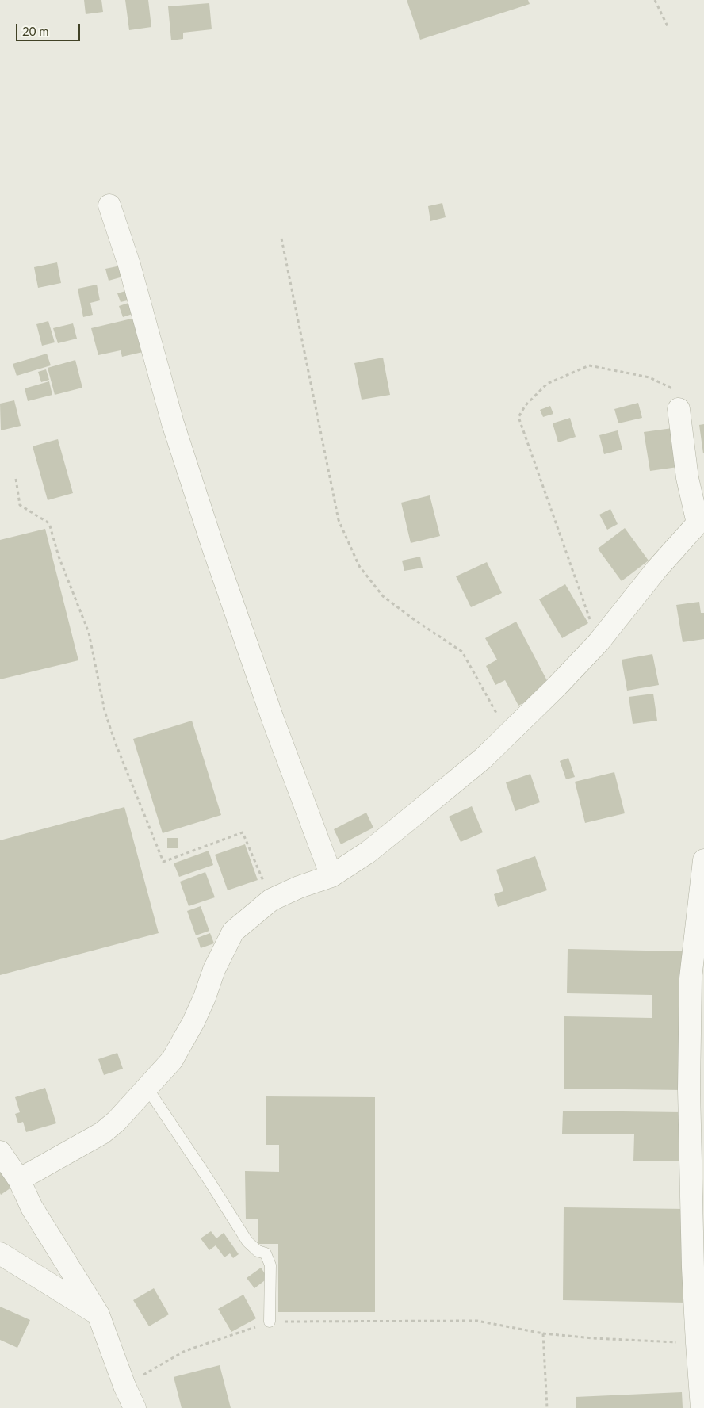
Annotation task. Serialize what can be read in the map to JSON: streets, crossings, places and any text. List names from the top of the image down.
{
  "scale_bar": "20 m"
}
